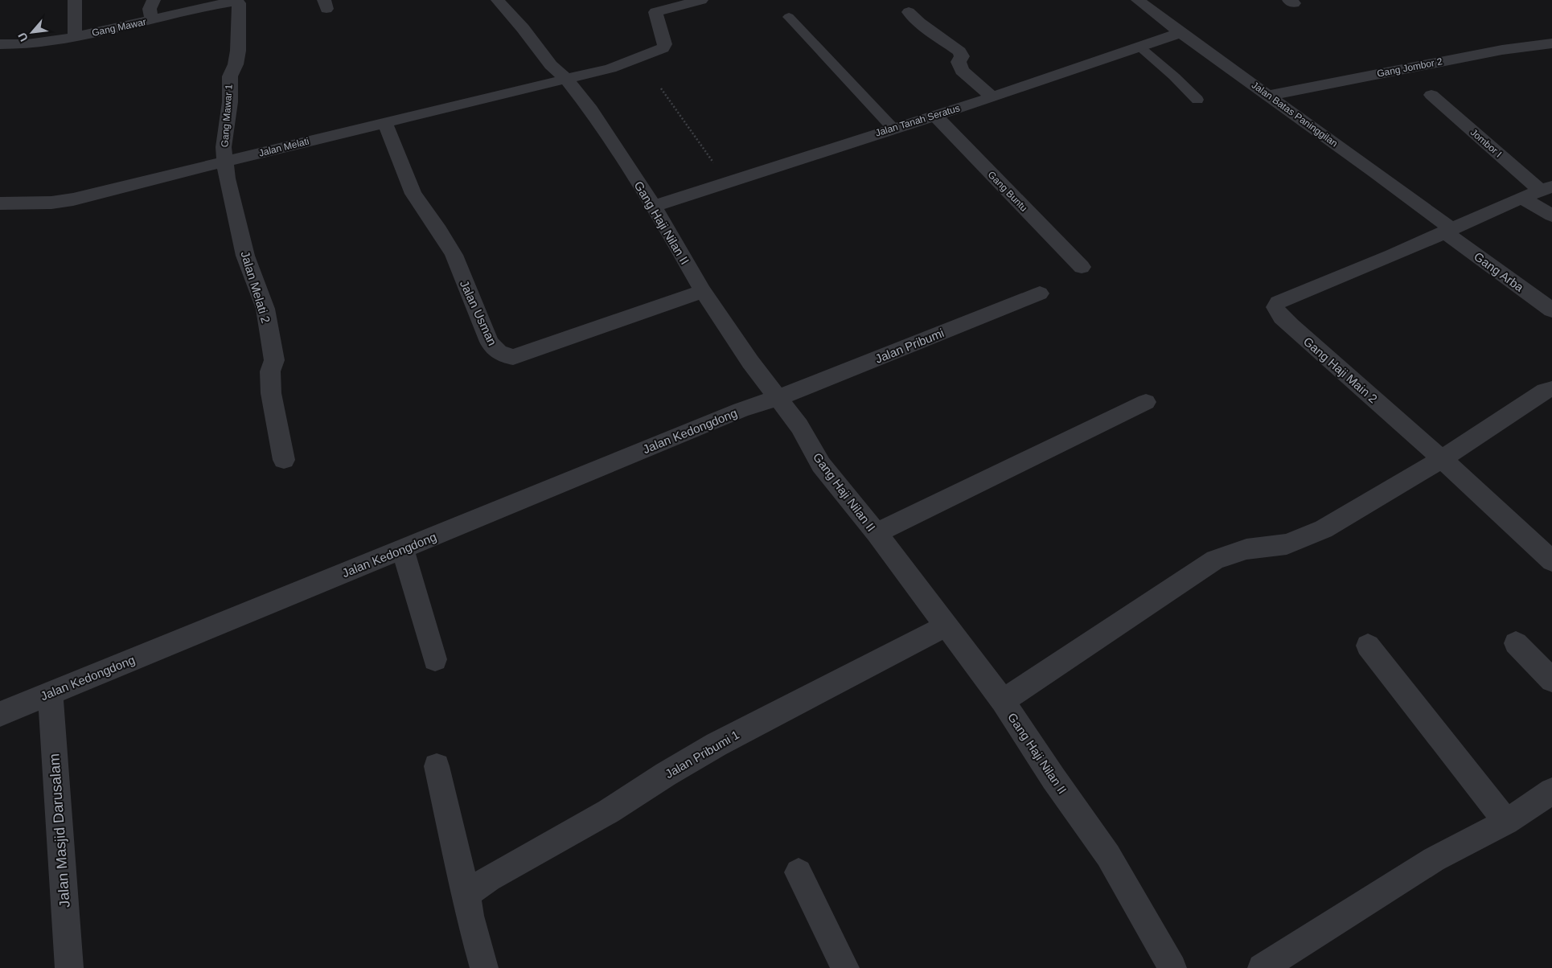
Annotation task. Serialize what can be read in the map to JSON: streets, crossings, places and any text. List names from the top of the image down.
{
  "streets": {
    "street": [
      "Gang Mawar",
      "Gang Jombor 2",
      "Jalan Batas Paninggilan",
      "Gang Mawar 1",
      "Jalan Tanah Seratus",
      "Jombor I",
      "Jalan Melati",
      "Gang Buntu",
      "Gang Haji Nilan II",
      "Gang Arba",
      "Jalan Melati 2",
      "Jalan Usman",
      "Jalan Pribumi",
      "Gang Haji Main 2",
      "Jalan Kedongdong",
      "Jalan Pribumi 1",
      "Jalan Masjid Darusalam"
    ]
  },
  "crossings": [
    ["Gang Mawar", "Gang Mawar 1"],
    ["Gang Jombor 2", "Jalan Batas Paninggilan"],
    ["Jalan Batas Paninggilan", "Jalan Tanah Seratus"],
    ["Jalan Batas Paninggilan", "Gang Arba"],
    ["Jalan Batas Paninggilan", "Gang Haji Main 2"],
    ["Gang Mawar 1", "Jalan Melati"],
    ["Gang Mawar 1", "Jalan Melati 2"],
    ["Jalan Tanah Seratus", "Gang Buntu"],
    ["Jalan Tanah Seratus", "Gang Haji Nilan II"],
    ["Jalan Melati", "Gang Haji Nilan II"],
    ["Jalan Melati", "Jalan Melati 2"],
    ["Jalan Melati", "Jalan Usman"],
    ["Gang Haji Nilan II", "Jalan Usman"],
    ["Gang Haji Nilan II", "Jalan Pribumi"],
    ["Gang Haji Nilan II", "Jalan Kedongdong"],
    ["Gang Haji Nilan II", "Jalan Pribumi 1"],
    ["Gang Arba", "Gang Haji Main 2"],
    ["Jalan Pribumi", "Jalan Kedongdong"],
    ["Jalan Kedongdong", "Jalan Masjid Darusalam"]
  ],
  "north": "bottom left"
}
